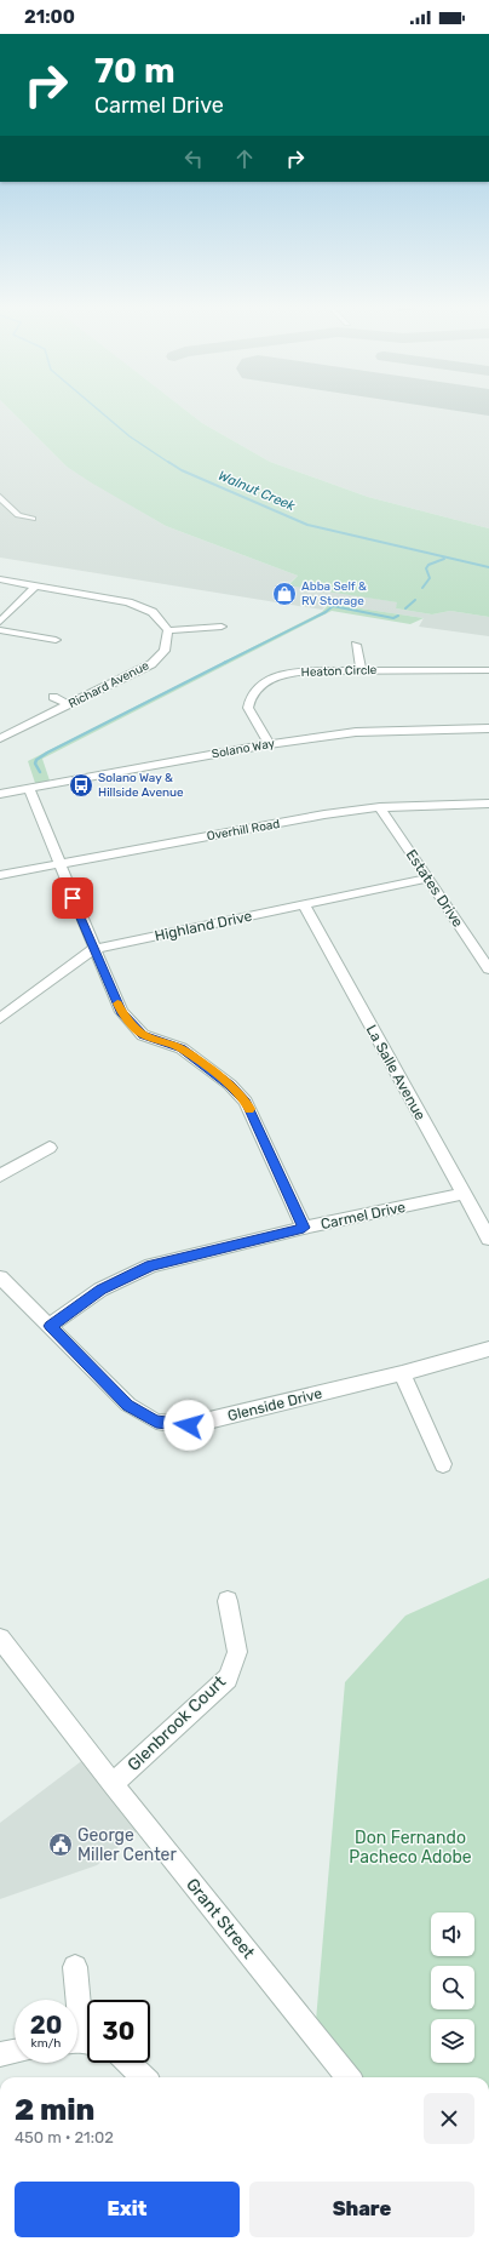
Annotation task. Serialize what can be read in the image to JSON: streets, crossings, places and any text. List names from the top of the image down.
{
  "streets": {
    "street": [
      "Heaton Circle",
      "Richard Avenue",
      "Solano Way",
      "Overhill Road",
      "Estates Drive",
      "Highland Drive",
      "La Salle Avenue",
      "Carmel Drive",
      "Glenside Drive",
      "Glenbrook Court",
      "Grant Street"
    ]
  },
  "crossings": [
    ["Heaton Circle", "Solano Way"],
    ["Overhill Road", "Estates Drive"],
    ["Estates Drive", "Highland Drive"],
    ["Highland Drive", "La Salle Avenue"],
    ["La Salle Avenue", "Carmel Drive"],
    ["Carmel Drive", "Glenside Drive"],
    ["Glenbrook Court", "Grant Street"]
  ],
  "water": ["Walnut Creek"],
  "parks": ["Don Fernando Pacheco Adobe"],
  "places": {
    "shop": ["Abba Self & RV Storage"],
    "bus stop": ["Solano Way & Hillside Avenue"],
    "public building": ["George Miller Center"]
  },
  "page": {
    "status": "21:00",
    "turn": ["70 m", "Carmel Drive"],
    "speed": "20 km/h",
    "limit": "30",
    "heading": ["2 min", "450 m · 21:02"],
    "buttons": ["Exit", "Share"]
  }
}
